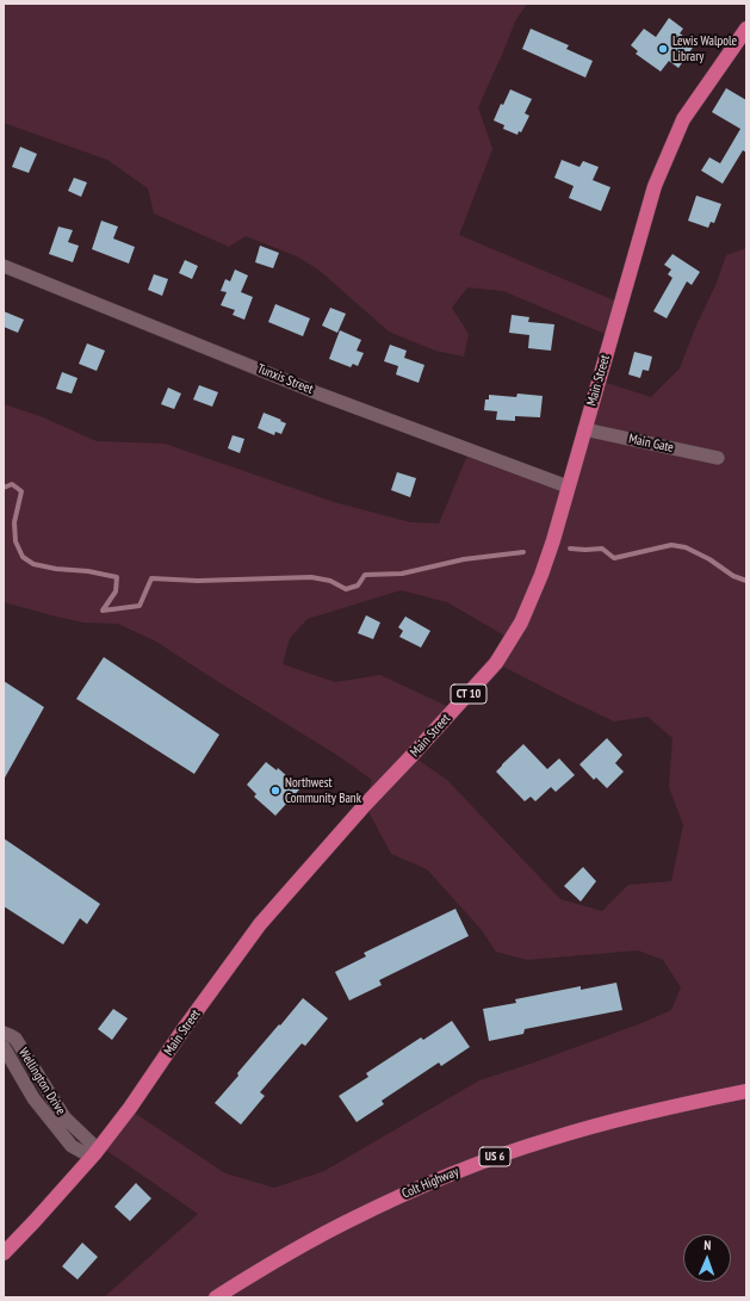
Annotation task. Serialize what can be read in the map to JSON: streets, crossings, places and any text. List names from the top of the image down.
{
  "streets": {
    "highway": [
      "Main Street",
      "CT 10",
      "US 6",
      "Colt Highway"
    ],
    "street": ["Tunxis Street", "Main Gate", "Wellington Drive"]
  },
  "crossings": [
    ["Tunxis Street", "Main Street"],
    ["Main Street", "Main Gate"],
    ["Main Street", "Wellington Drive"]
  ],
  "places": ["Lewis Walpole Library", "Northwest Community Bank"],
  "north": "top"
}
